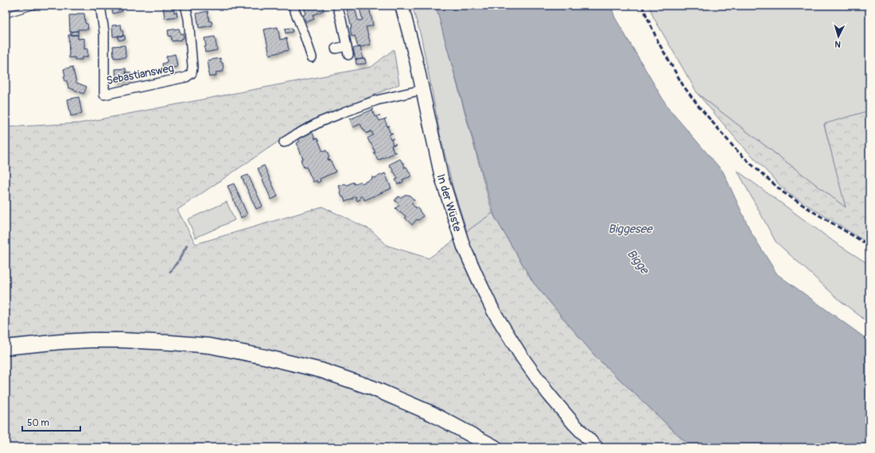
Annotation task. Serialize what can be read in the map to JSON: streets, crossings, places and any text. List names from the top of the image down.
{
  "streets": {
    "main road": ["In der Wüste"],
    "street": ["Sebastiansweg"]
  },
  "water": ["Biggesee", "Bigge"],
  "scale_bar": "50 m",
  "north": "bottom"
}
